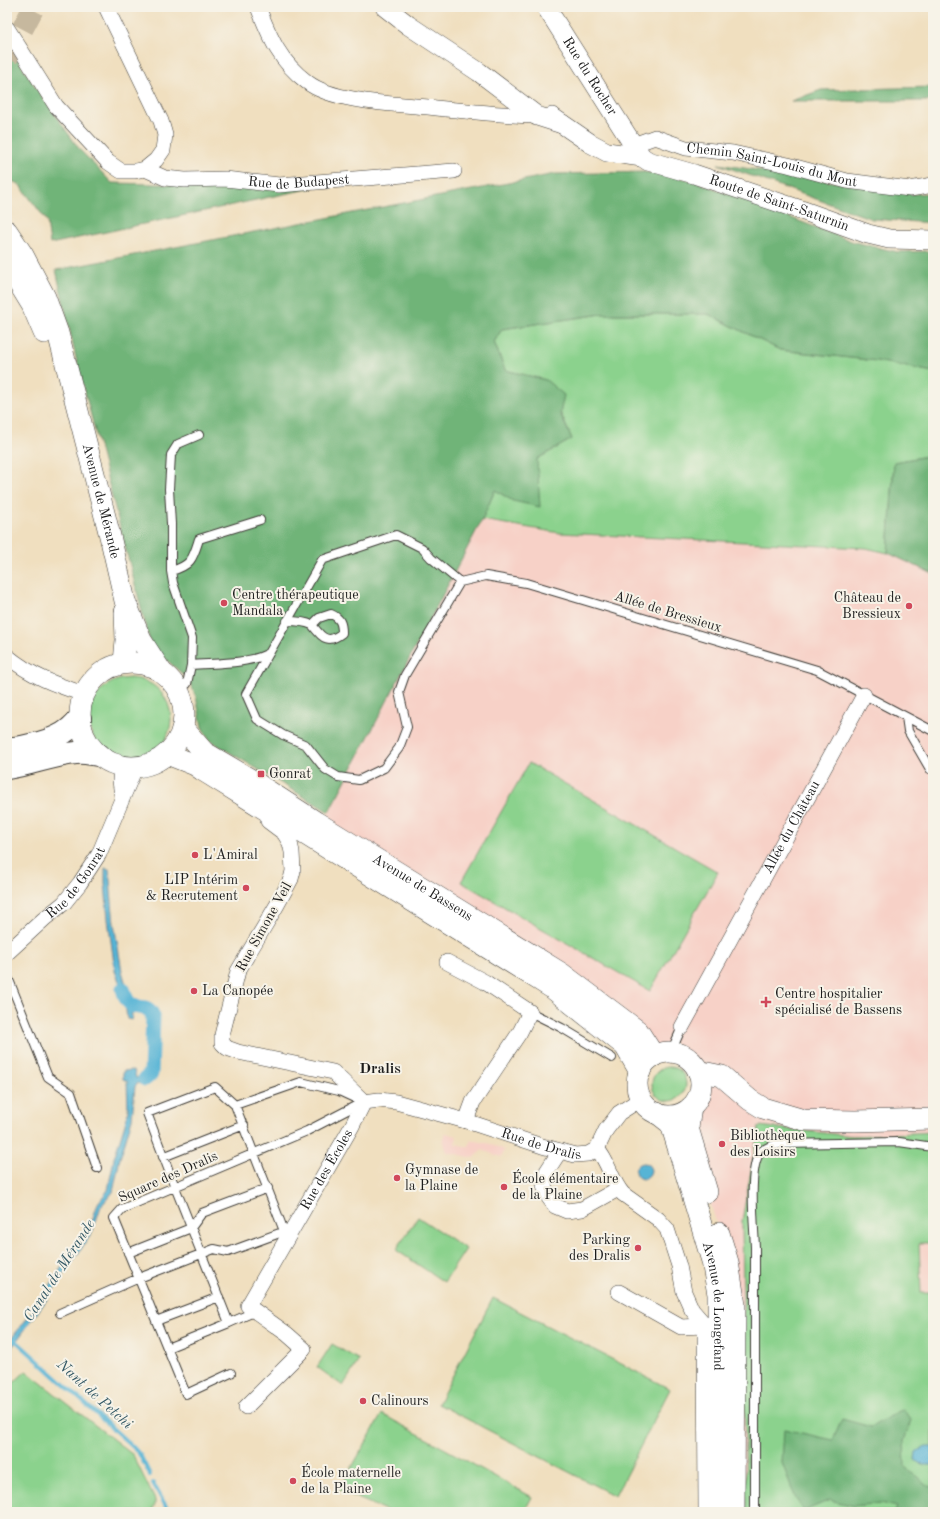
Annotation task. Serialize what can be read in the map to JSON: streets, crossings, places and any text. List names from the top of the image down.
{
  "streets": {
    "main road": ["Avenue de Mérande", "Avenue de Bassens", "Avenue de Longefand"],
    "street": [
      "Rue du Rocher",
      "Chemin Saint-Louis du Mont",
      "Rue de Budapest",
      "Route de Saint-Saturnin",
      "Allée du Château",
      "Rue de Gonrat",
      "Rue Simone Veil",
      "Rue de Dralis",
      "Rue des Écoles"
    ],
    "lane": ["Allée de Bressieux", "Square des Dralis"]
  },
  "crossings": [
    ["Rue du Rocher", "Chemin Saint-Louis du Mont"],
    ["Rue du Rocher", "Route de Saint-Saturnin"],
    ["Chemin Saint-Louis du Mont", "Route de Saint-Saturnin"],
    ["Avenue de Mérande", "Rue de Gonrat"],
    ["Avenue de Mérande", "Avenue de Bassens"],
    ["Allée de Bressieux", "Allée du Château"],
    ["Rue de Gonrat", "Avenue de Bassens"],
    ["Avenue de Bassens", "Rue Simone Veil"],
    ["Avenue de Bassens", "Rue de Dralis"],
    ["Avenue de Bassens", "Avenue de Longefand"],
    ["Rue Simone Veil", "Rue des Écoles"],
    ["Rue Simone Veil", "Square des Dralis"],
    ["Rue de Dralis", "Avenue de Longefand"],
    ["Rue des Écoles", "Square des Dralis"]
  ],
  "districts": ["Dralis"],
  "water": ["Canal de Mérande", "Nant de Petchi"],
  "places": {
    "other": [
      "Centre thérapeutique Mandala",
      "Château de Bressieux",
      "L'Amiral",
      "LIP Intérim & Recrutement",
      "La Canopée",
      "Bibliothèque des Loisirs",
      "Gymnase de la Plaine",
      "École élémentaire de la Plaine",
      "Parking des Dralis",
      "Calinours",
      "École maternelle de la Plaine"
    ],
    "transit": ["Gonrat"],
    "health": ["Centre hospitalier spécialisé de Bassens"]
  }
}
